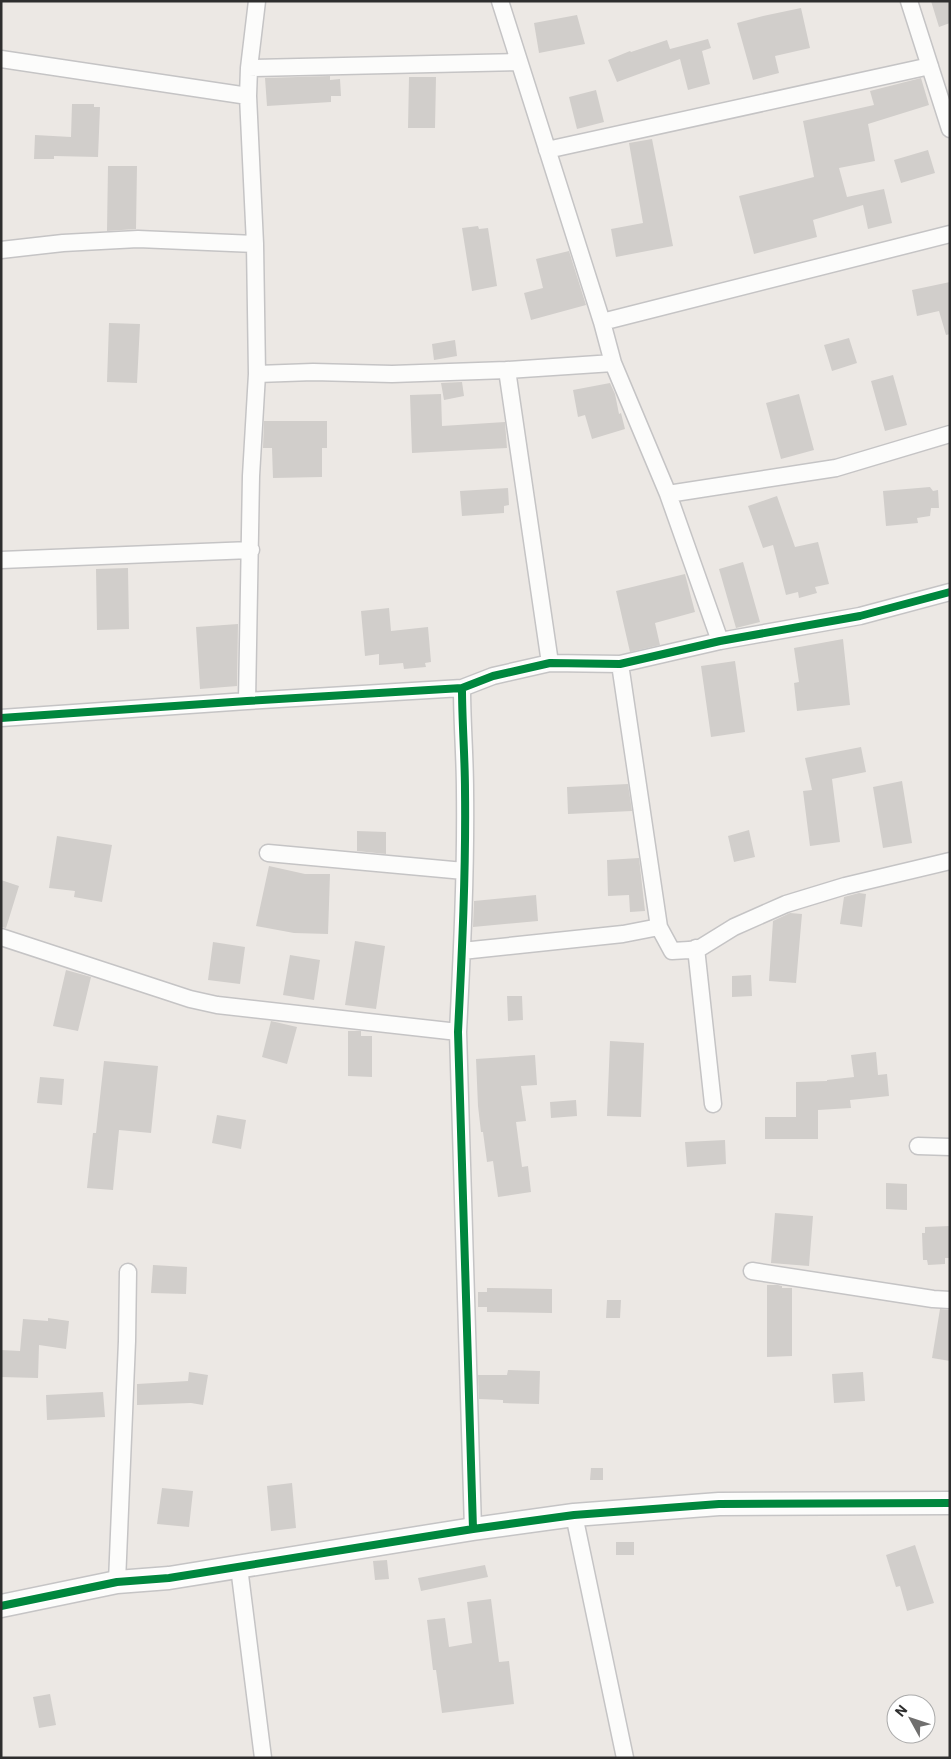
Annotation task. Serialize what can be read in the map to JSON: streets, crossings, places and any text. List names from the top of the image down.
{
  "north": "top left"
}
